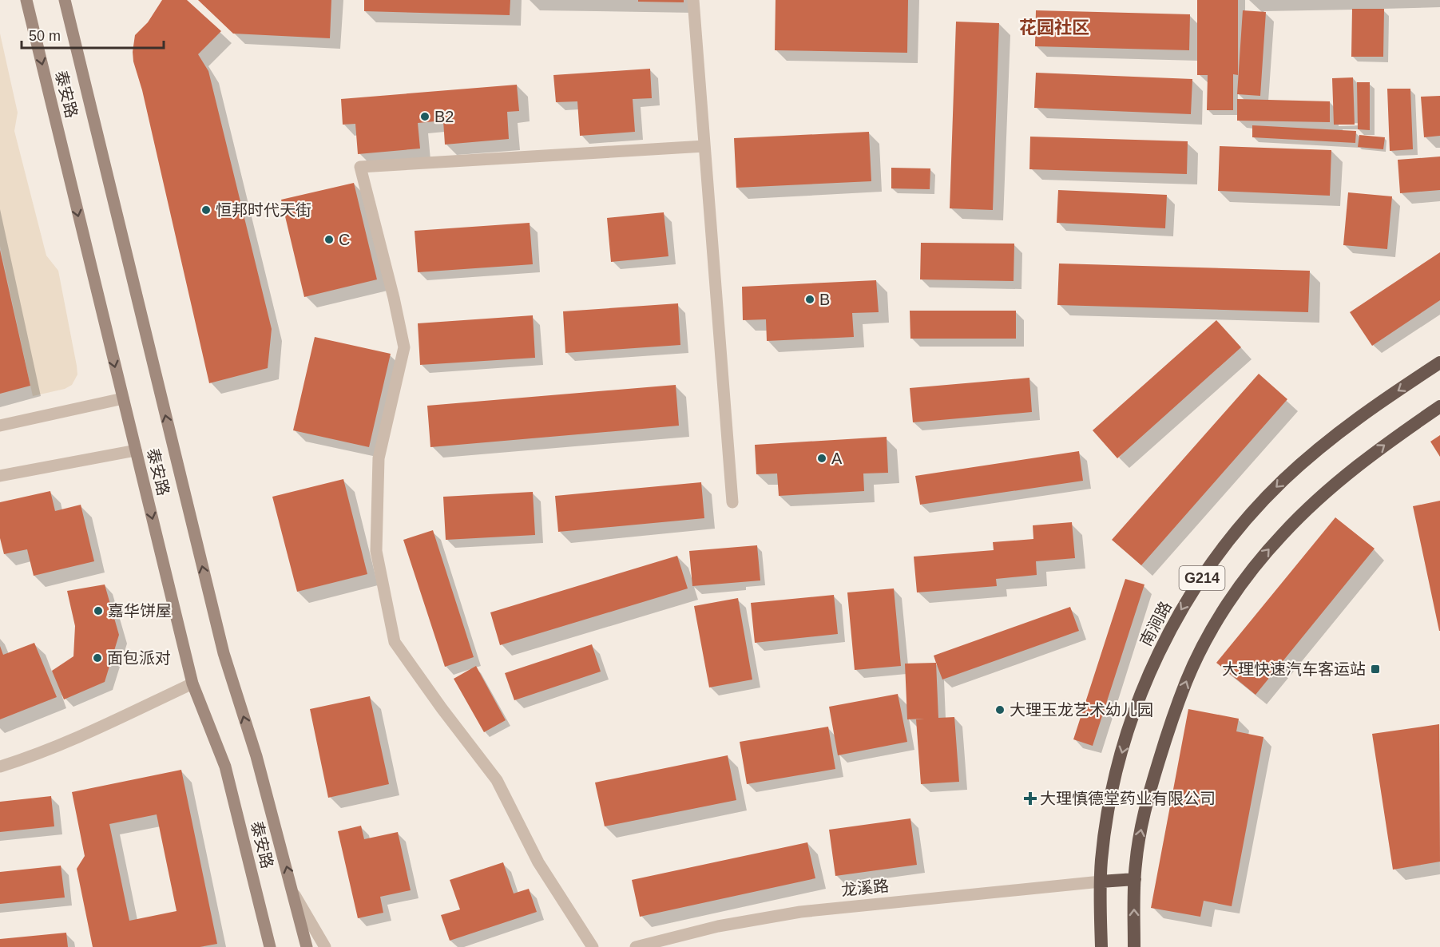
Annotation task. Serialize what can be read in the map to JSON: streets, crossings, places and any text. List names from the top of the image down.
{
  "streets": {
    "highway": ["G214", "南涧路"],
    "main road": ["泰安路"],
    "street": ["龙溪路"]
  },
  "crossings": [
    ["南涧路", "龙溪路"]
  ],
  "districts": ["花园社区"],
  "places": {
    "other": [
      "B2",
      "恒邦时代天街",
      "C",
      "B",
      "A",
      "嘉华饼屋",
      "面包派对",
      "大理玉龙艺术幼儿园"
    ],
    "transit": ["大理快速汽车客运站"],
    "health": ["大理慎德堂药业有限公司"]
  },
  "scale_bar": "50 m"
}
